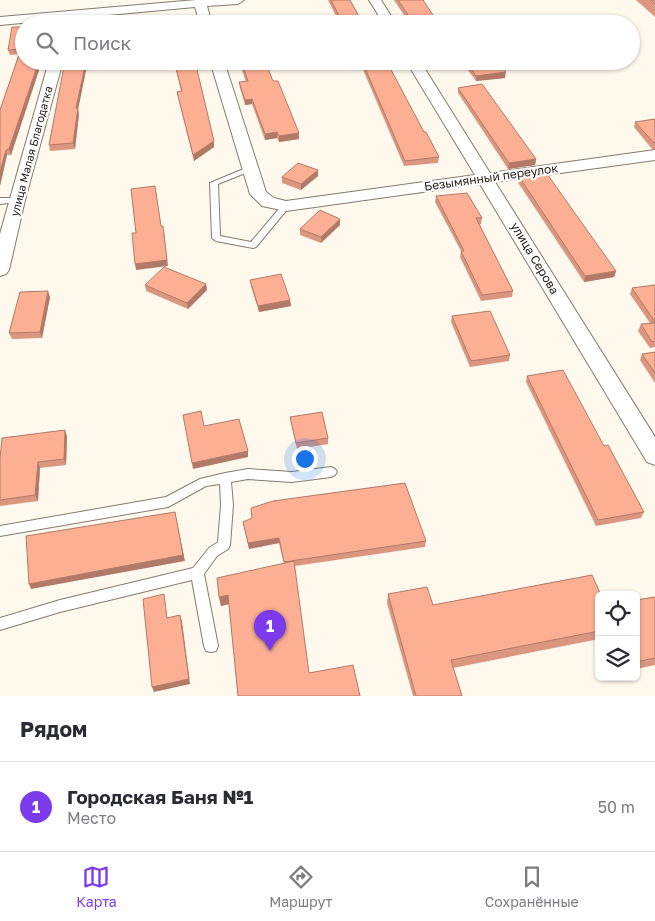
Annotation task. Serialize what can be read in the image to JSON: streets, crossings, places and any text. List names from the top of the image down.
{
  "streets": {
    "street": ["улица Малая Благодатка", "Безымянный переулок", "улица Серова"]
  },
  "crossings": [
    ["Безымянный переулок", "улица Серова"]
  ],
  "page": {
    "search": "Поиск",
    "pins": "1",
    "heading": "Рядом",
    "list": [
      {
        "mark": "1",
        "name": "Городская Баня №1",
        "note": "Место",
        "value": "50 m"
      }
    ],
    "nav": ["Карта", "Маршрут", "Сохранённые"]
  }
}
